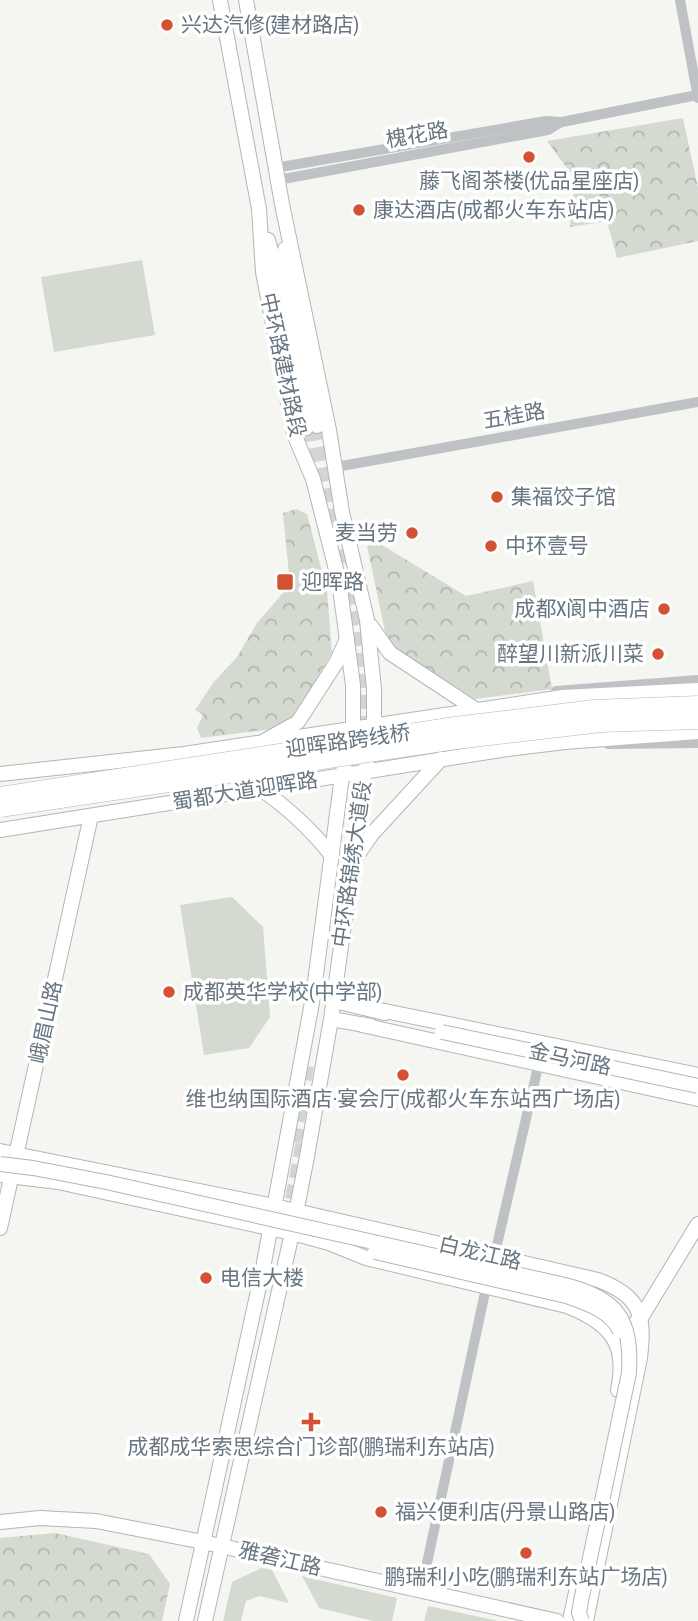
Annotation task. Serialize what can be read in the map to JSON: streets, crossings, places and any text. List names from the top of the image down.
{
  "streets": {
    "highway": ["迎晖路跨线桥"],
    "main road": [
      "中环路建材路段",
      "蜀都大道迎晖路",
      "中环路锦绣大道段",
      "峨眉山路",
      "金马河路",
      "白龙江路",
      "雅砻江路"
    ],
    "street": ["槐花路", "五桂路"]
  },
  "crossings": [
    ["槐花路", "中环路建材路段"],
    ["中环路建材路段", "五桂路"],
    ["中环路建材路段", "中环路锦绣大道段"],
    ["蜀都大道迎晖路", "中环路锦绣大道段"],
    ["蜀都大道迎晖路", "峨眉山路"],
    ["中环路锦绣大道段", "白龙江路"],
    ["中环路锦绣大道段", "雅砻江路"],
    ["峨眉山路", "白龙江路"]
  ],
  "places": {
    "other": [
      "兴达汽修(建材路店)",
      "藤飞阁茶楼(优品星座店)",
      "康达酒店(成都火车东站店)",
      "集福饺子馆",
      "麦当劳",
      "中环壹号",
      "成都X阆中酒店",
      "醉望川新派川菜",
      "成都英华学校(中学部)",
      "维也纳国际酒店·宴会厅(成都火车东站西广场店)",
      "电信大楼",
      "福兴便利店(丹景山路店)",
      "鹏瑞利小吃(鹏瑞利东站广场店)"
    ],
    "transit": ["迎晖路"],
    "health": ["成都成华索思综合门诊部(鹏瑞利东站店)"]
  }
}
